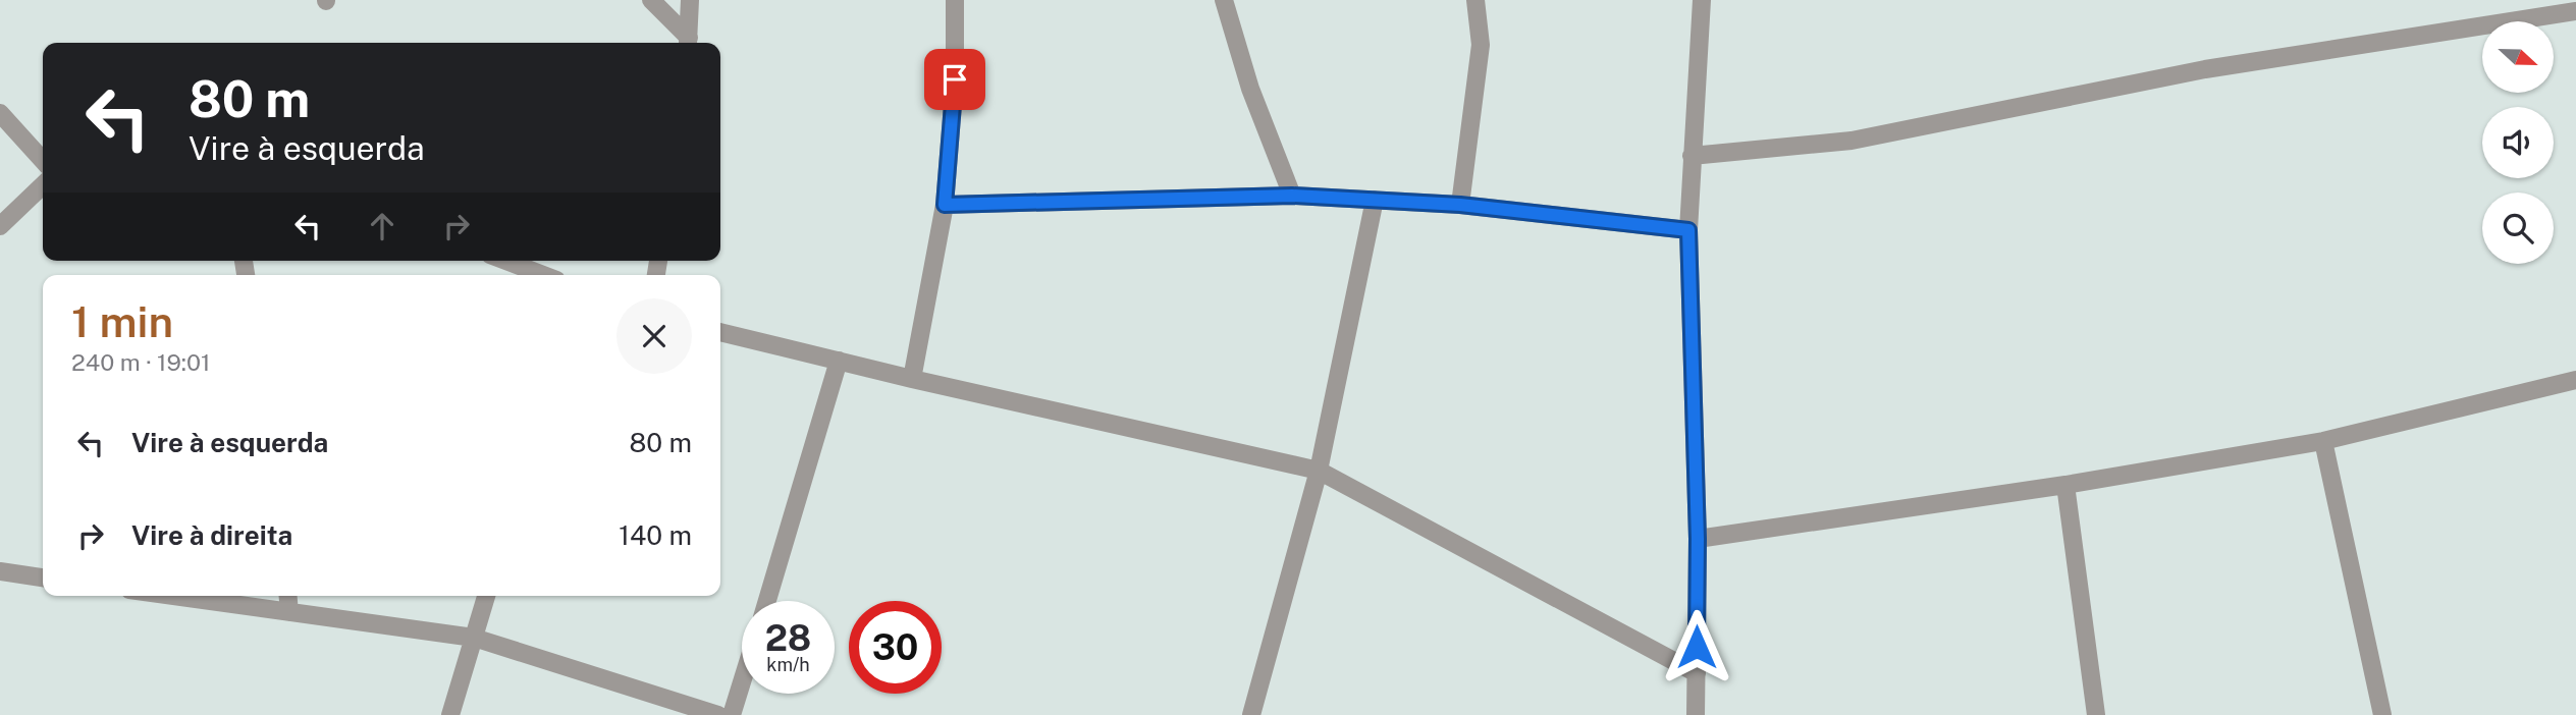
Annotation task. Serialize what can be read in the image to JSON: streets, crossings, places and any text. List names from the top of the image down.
{
  "north": "right",
  "page": {
    "turn": ["80 m", "Vire à esquerda"],
    "heading": ["1 min", "240 m · 19:01"],
    "list": [
      {
        "name": "Vire à esquerda",
        "value": "80 m"
      },
      {
        "name": "Vire à direita",
        "value": "140 m"
      }
    ],
    "speed": "28 km/h",
    "limit": "30"
  }
}
